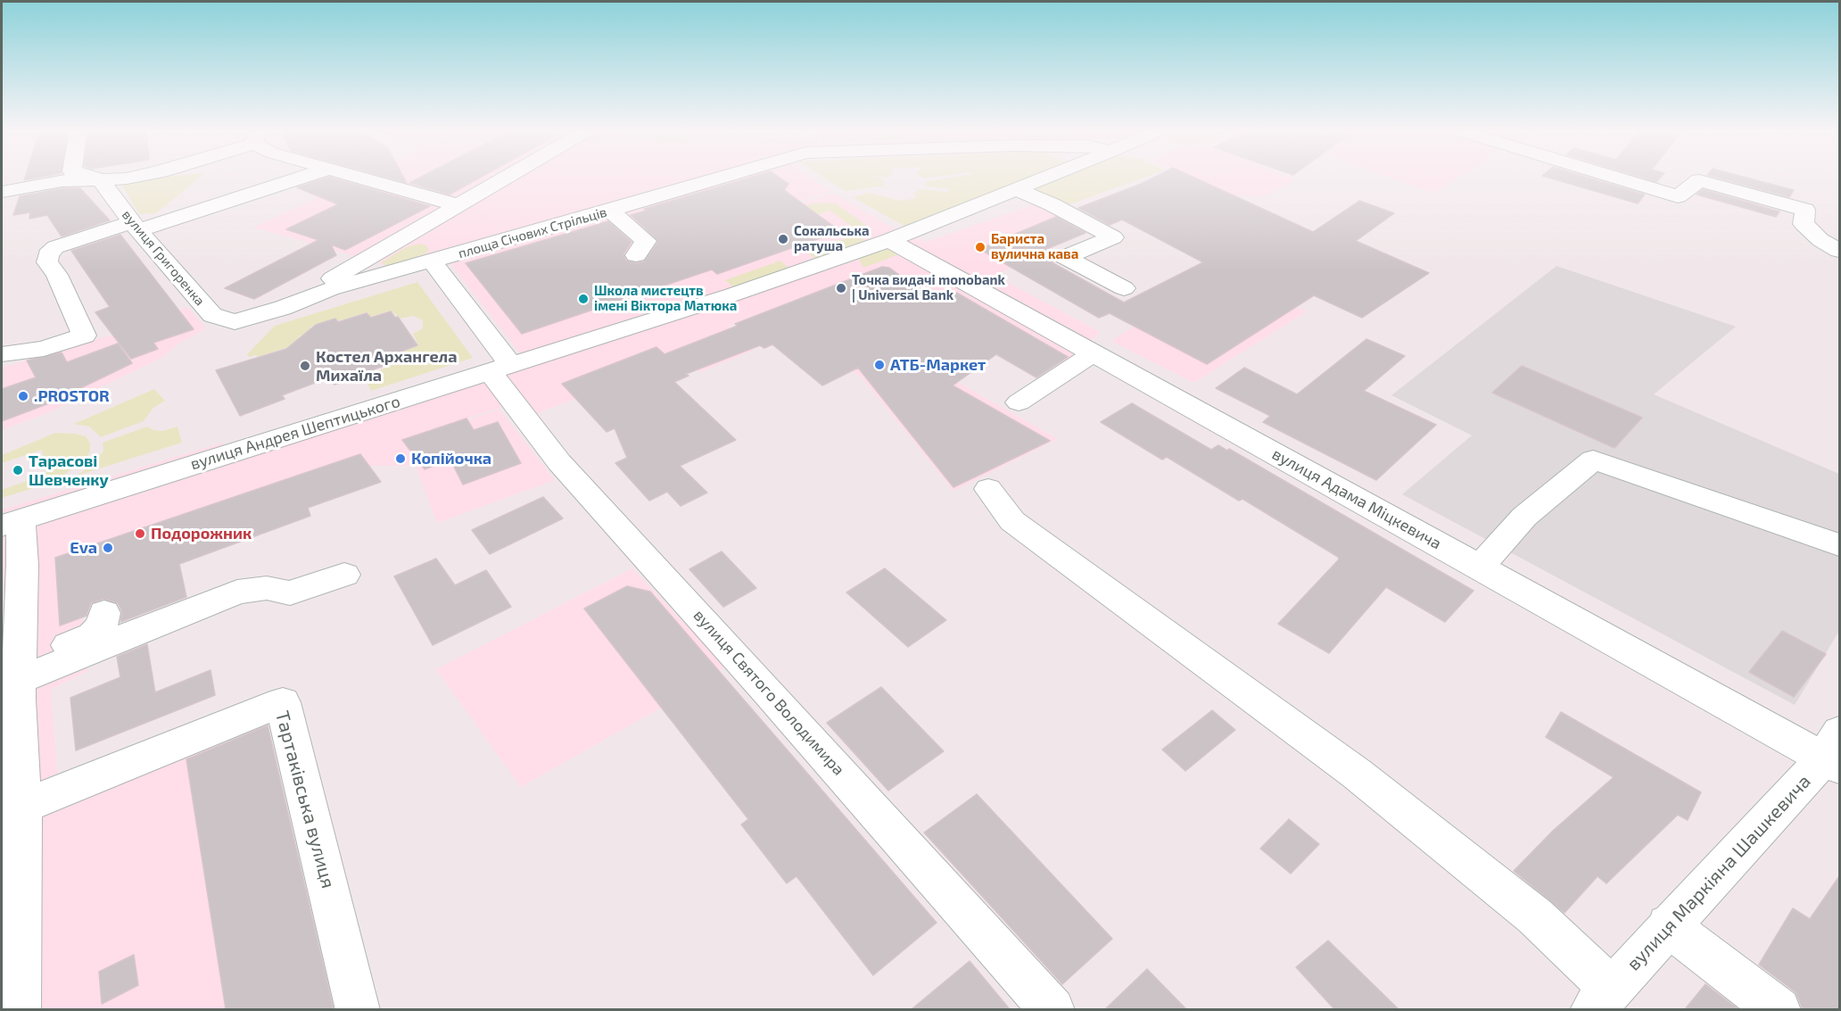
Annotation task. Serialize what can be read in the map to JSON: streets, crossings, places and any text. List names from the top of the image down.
{
  "streets": {
    "street": [
      "площа Січових Стрільців",
      "вулиця Григоренка",
      "вулиця Андрея Шептицького",
      "вулиця Адама Міцкевича",
      "вулиця Святого Володимира",
      "Тартаківська вулиця",
      "вулиця Маркіяна Шашкевича"
    ]
  },
  "crossings": [
    ["площа Січових Стрільців", "вулиця Григоренка"],
    ["площа Січових Стрільців", "вулиця Святого Володимира"],
    ["вулиця Андрея Шептицького", "вулиця Адама Міцкевича"],
    ["вулиця Андрея Шептицького", "вулиця Святого Володимира"],
    ["вулиця Адама Міцкевича", "вулиця Маркіяна Шашкевича"]
  ],
  "places": [
    "Сокальська ратуша",
    "Бариста вулична кава",
    "Точка видачі monobank | Universal Bank",
    "Школа мистецтв імені Віктора Матюка",
    "АТБ-Маркет",
    "Костел Архангела Михаїла",
    ".PROSTOR",
    "Копійочка",
    "Тарасові Шевченку",
    "Подорожник",
    "Eva"
  ]
}
